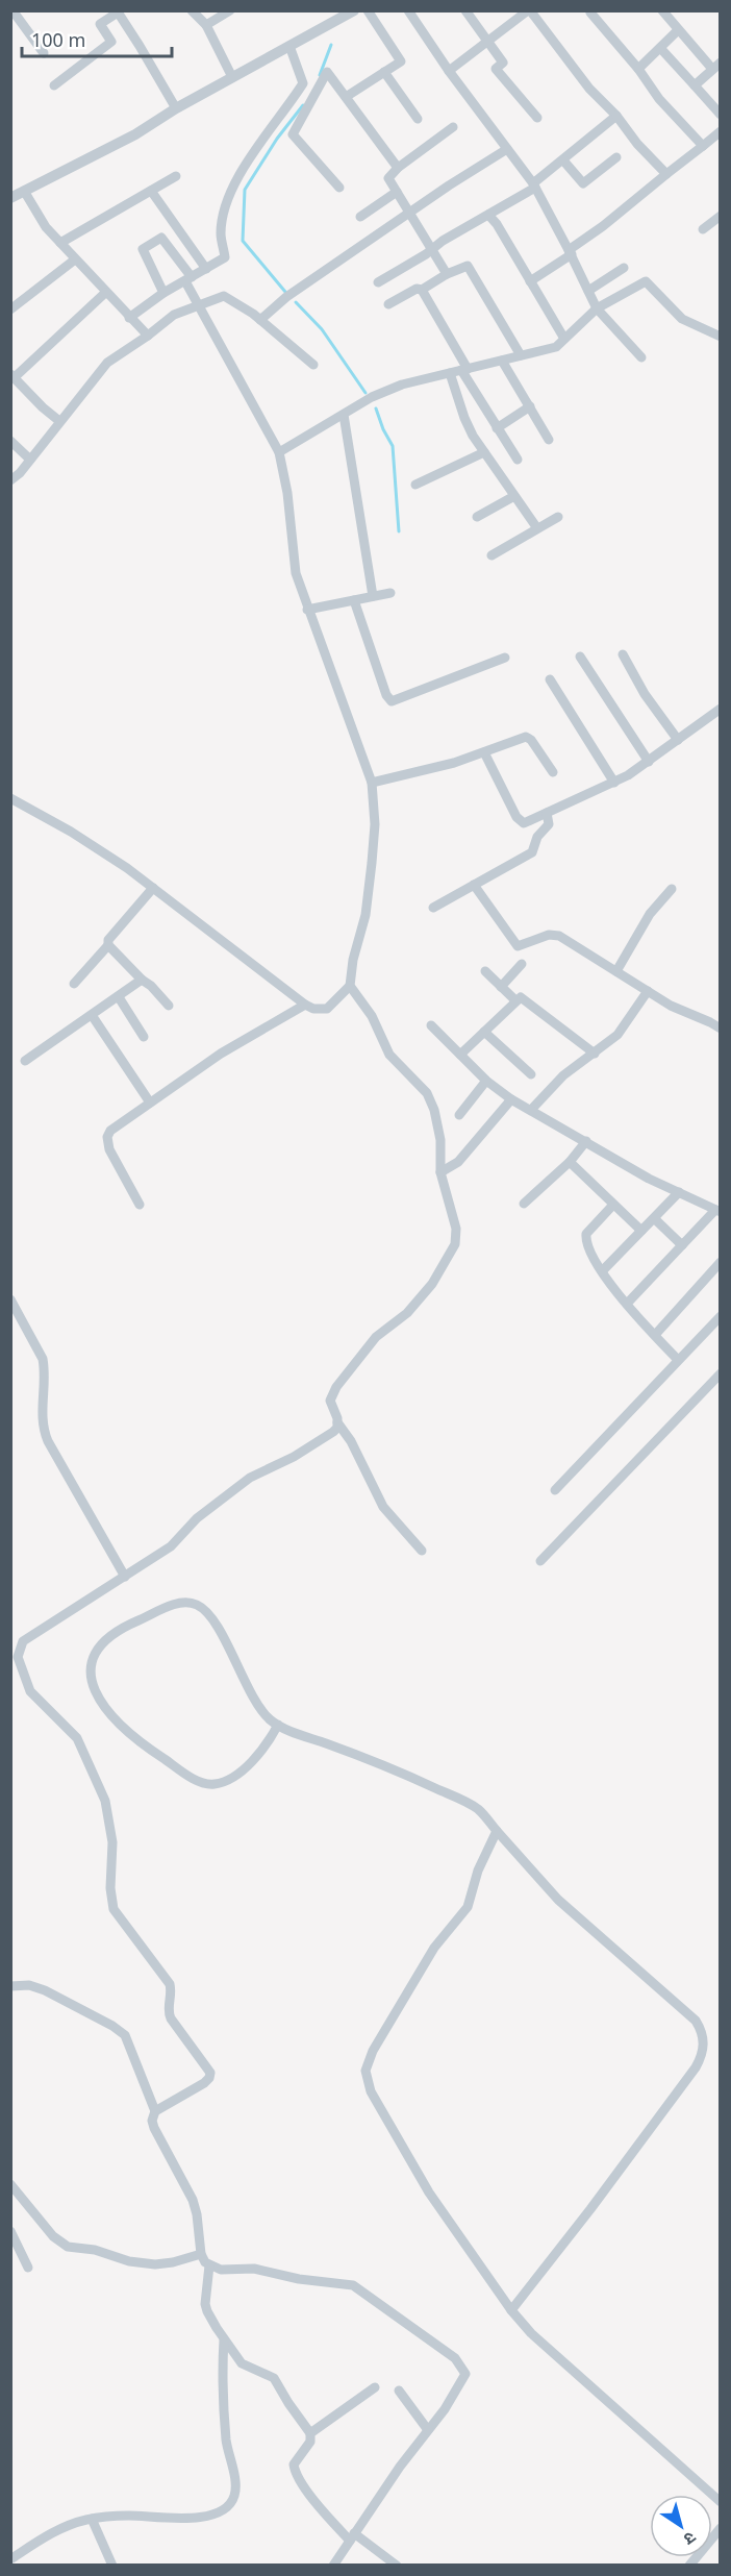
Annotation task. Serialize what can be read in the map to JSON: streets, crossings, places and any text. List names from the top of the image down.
{
  "scale_bar": "100 m",
  "north": "bottom right"
}
